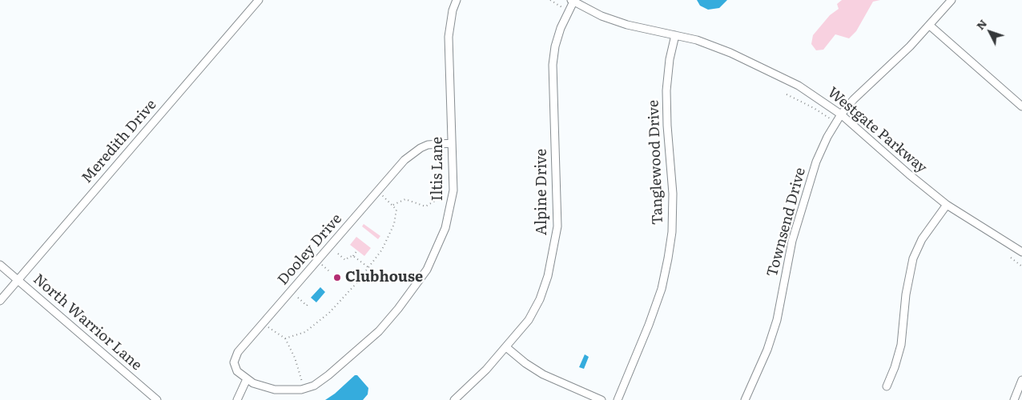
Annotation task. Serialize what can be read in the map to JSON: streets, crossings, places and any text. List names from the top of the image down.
{
  "streets": {
    "street": [
      "Westgate Parkway",
      "Meredith Drive",
      "Tanglewood Drive",
      "Iltis Lane",
      "Alpine Drive",
      "Townsend Drive",
      "Dooley Drive",
      "North Warrior Lane"
    ]
  },
  "crossings": [
    ["Westgate Parkway", "Tanglewood Drive"],
    ["Westgate Parkway", "Alpine Drive"],
    ["Westgate Parkway", "Townsend Drive"],
    ["Meredith Drive", "North Warrior Lane"],
    ["Iltis Lane", "Dooley Drive"]
  ],
  "places": ["Clubhouse"],
  "north": "top left"
}
